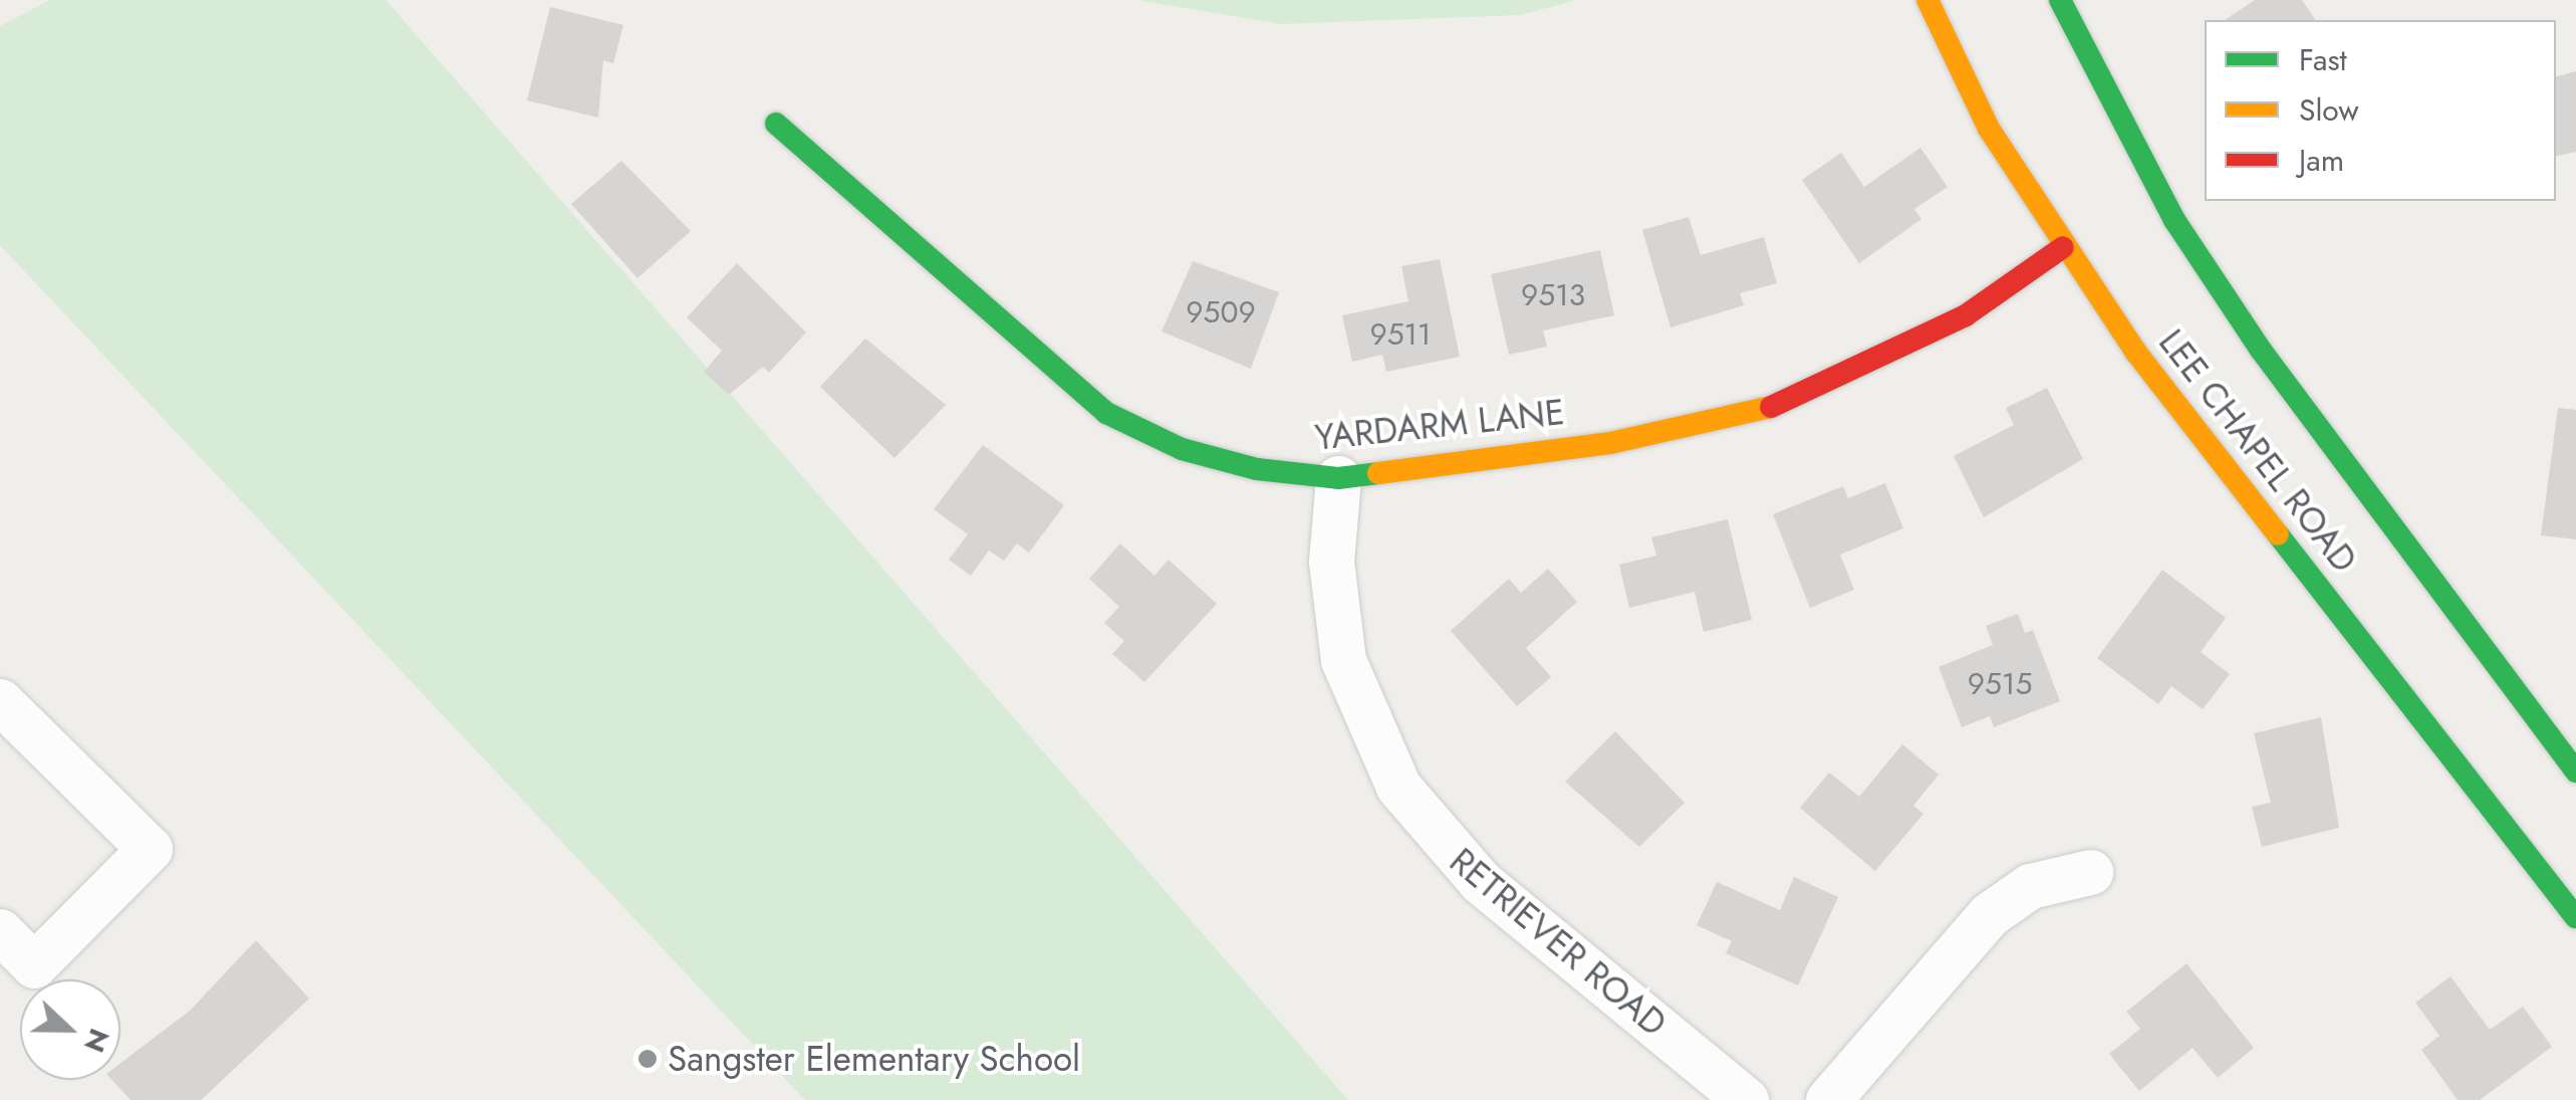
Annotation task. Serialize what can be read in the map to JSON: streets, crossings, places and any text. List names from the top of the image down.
{
  "streets": {
    "main road": ["YARDARM LANE", "LEE CHAPEL ROAD"],
    "street": ["RETRIEVER ROAD"]
  },
  "crossings": [
    ["YARDARM LANE", "LEE CHAPEL ROAD"],
    ["YARDARM LANE", "RETRIEVER ROAD"]
  ],
  "places": ["Sangster Elementary School"],
  "house_numbers": [
    "9513",
    "9509",
    "9511",
    "9515"
  ],
  "legend": ["Fast", "Slow", "Jam"],
  "north": "right"
}
